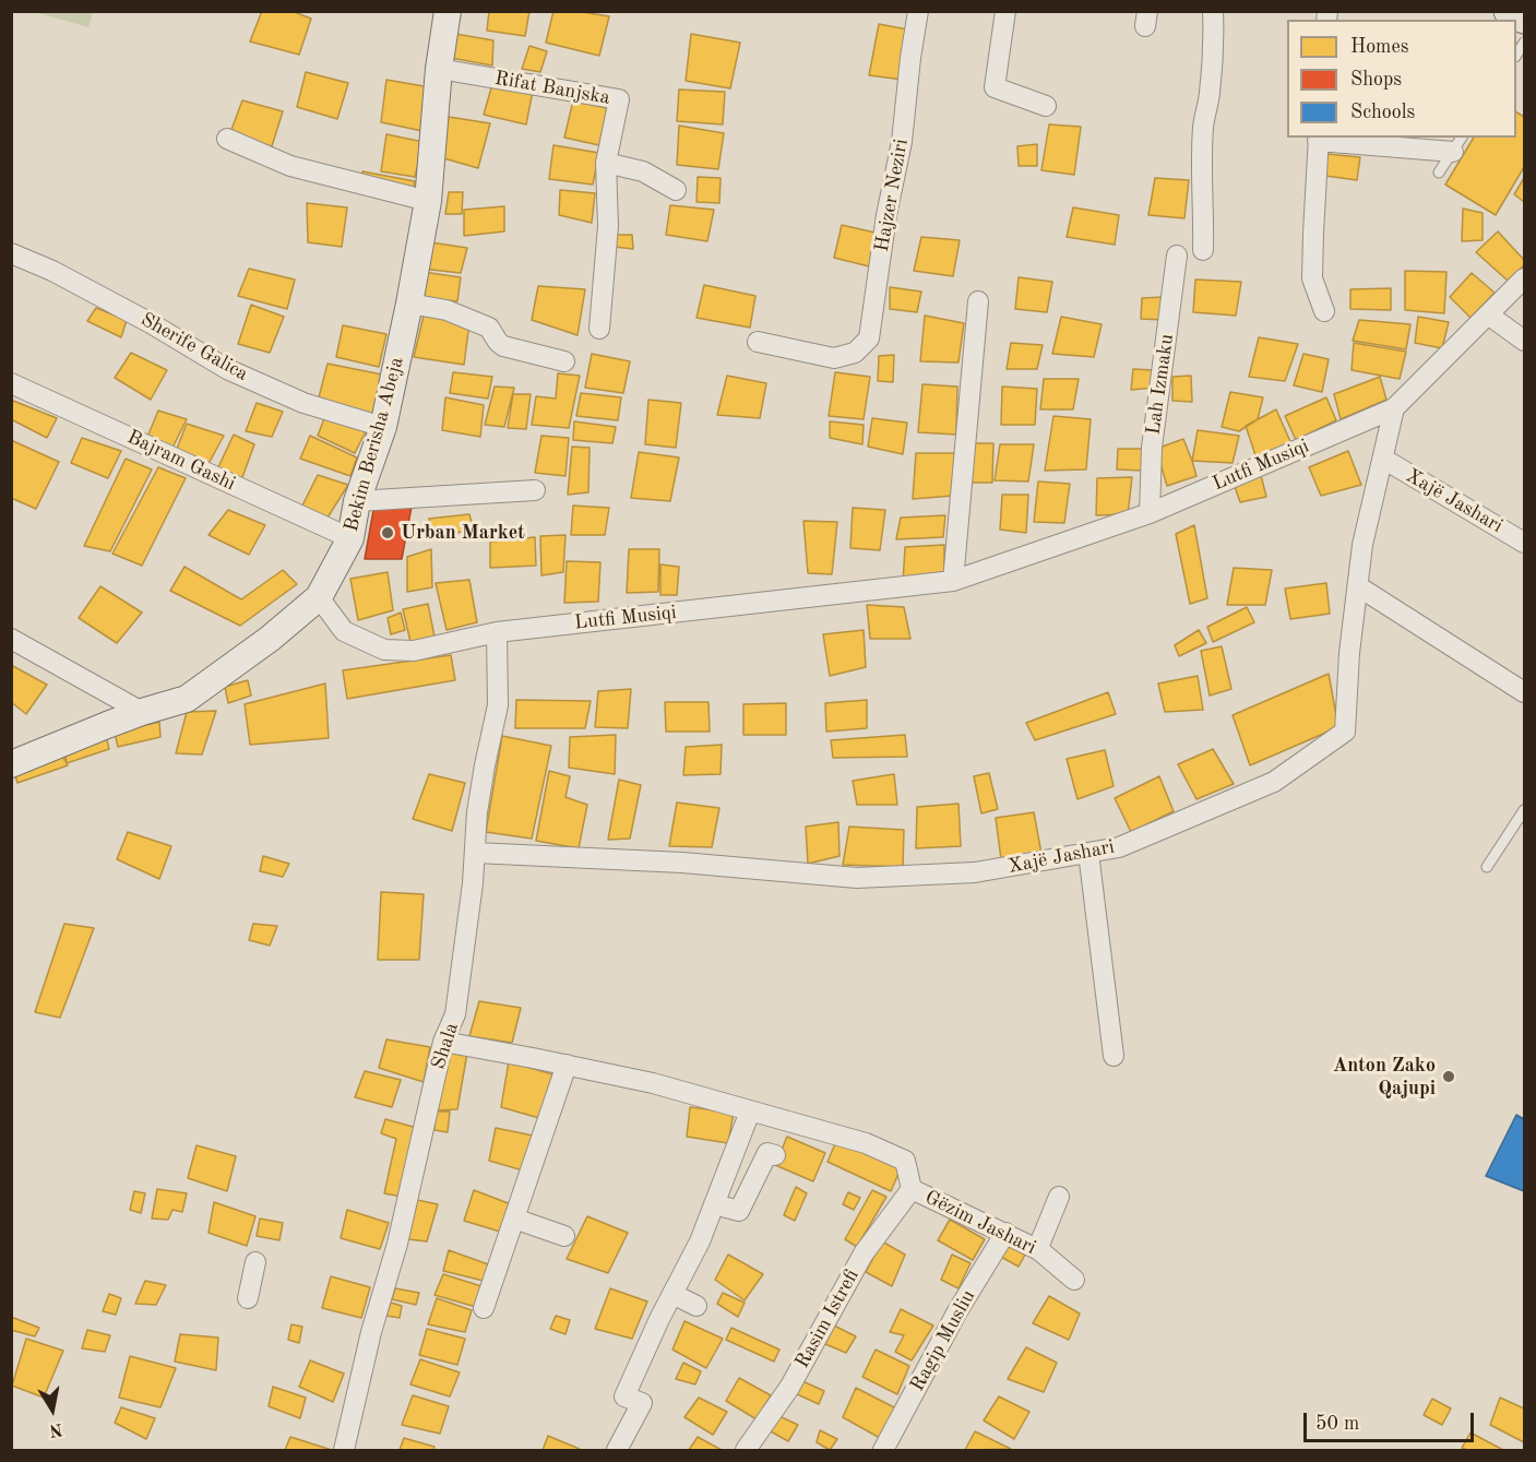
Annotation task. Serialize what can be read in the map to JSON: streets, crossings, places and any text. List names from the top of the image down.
{
  "streets": {
    "street": [
      "Rifat Banjska",
      "Hajzer Neziri",
      "Sherife Galica",
      "Lah Izmaku",
      "Bekim Berisha Abeja",
      "Bajram Gashi",
      "Lutfi Musiqi",
      "Xajë Jashari",
      "Shala",
      "Gëzim Jashari",
      "Rasim Istrefi",
      "Ragip Musliu"
    ]
  },
  "crossings": [
    ["Rifat Banjska", "Bekim Berisha Abeja"],
    ["Sherife Galica", "Bekim Berisha Abeja"],
    ["Lah Izmaku", "Lutfi Musiqi"],
    ["Bekim Berisha Abeja", "Bajram Gashi"],
    ["Bekim Berisha Abeja", "Lutfi Musiqi"],
    ["Lutfi Musiqi", "Xajë Jashari"],
    ["Lutfi Musiqi", "Shala"],
    ["Xajë Jashari", "Shala"],
    ["Shala", "Gëzim Jashari"],
    ["Gëzim Jashari", "Rasim Istrefi"],
    ["Gëzim Jashari", "Ragip Musliu"]
  ],
  "places": ["Urban Market", "Anton Zako Qajupi"],
  "legend": ["Homes", "Shops", "Schools"],
  "scale_bar": "50 m",
  "north": "bottom"
}
